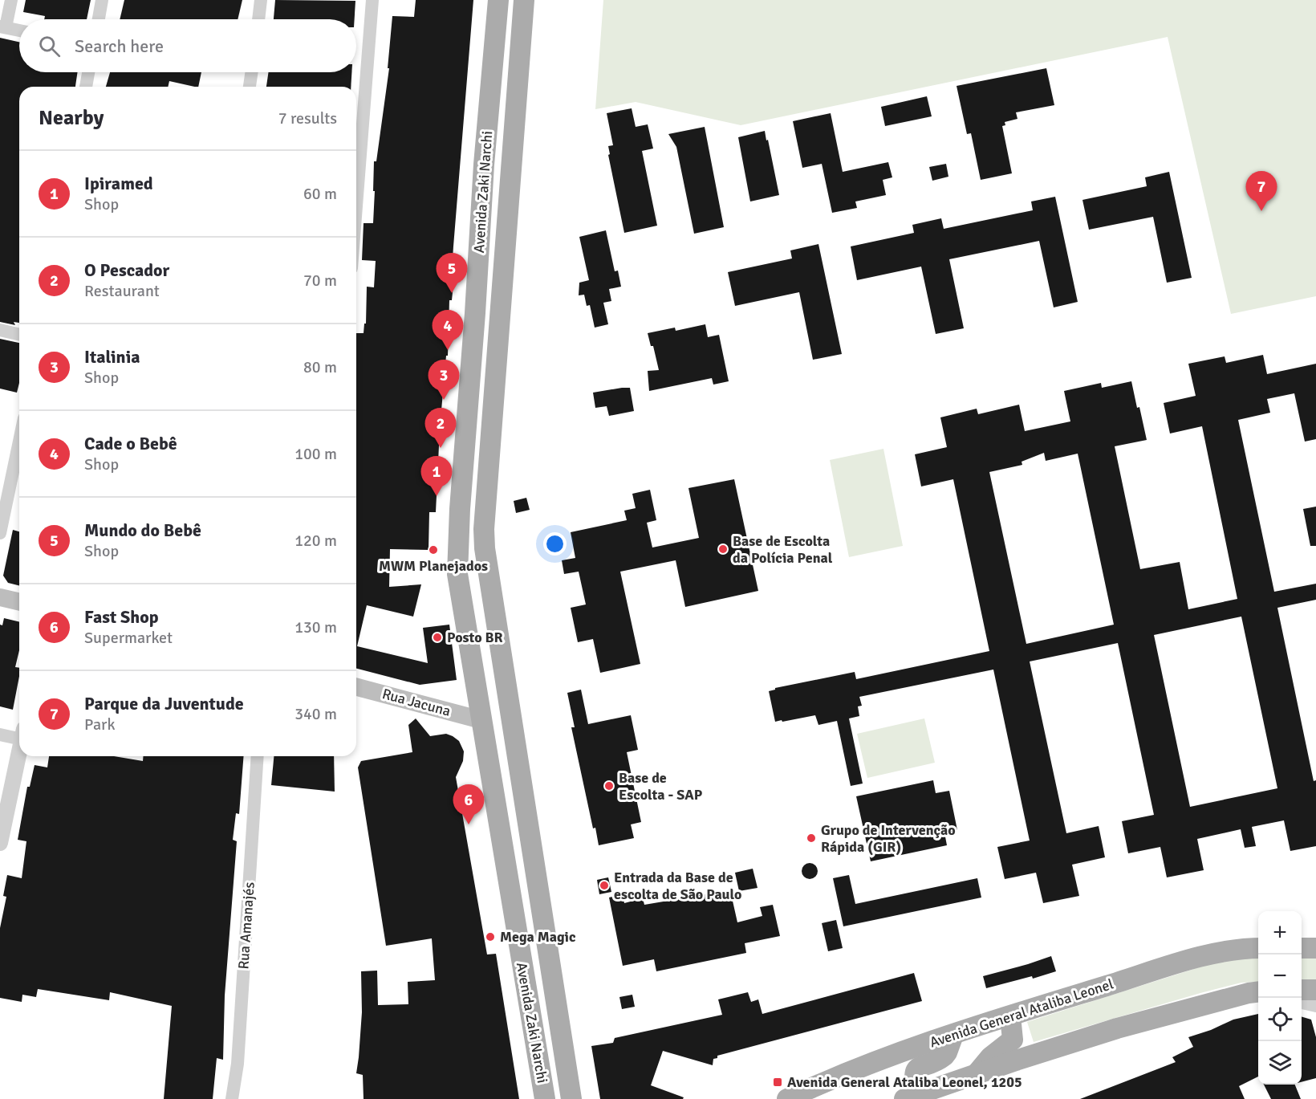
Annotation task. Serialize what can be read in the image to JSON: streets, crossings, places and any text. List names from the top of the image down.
{
  "streets": {
    "main road": ["Avenida Zaki Narchi", "Rua Jacuna", "Avenida General Ataliba Leonel"],
    "street": ["Rua Amanajés"]
  },
  "crossings": [
    ["Avenida Zaki Narchi", "Rua Jacuna"]
  ],
  "places": {
    "other": [
      "Base de Escolta da Polícia Penal",
      "MWM Planejados",
      "Posto BR",
      "Base de Escolta - SAP",
      "Grupo de Intervenção Rápida (GIR)",
      "Entrada da Base de escolta de São Paulo",
      "Mega Magic"
    ],
    "transit": ["Avenida General Ataliba Leonel, 1205"]
  },
  "page": {
    "search": "Search here",
    "heading": ["Nearby", "7 results"],
    "list": [
      {
        "mark": "1",
        "name": "Ipiramed",
        "note": "Shop",
        "value": "60 m"
      },
      {
        "mark": "2",
        "name": "O Pescador",
        "note": "Restaurant",
        "value": "70 m"
      },
      {
        "mark": "3",
        "name": "Italinia",
        "note": "Shop",
        "value": "80 m"
      },
      {
        "mark": "4",
        "name": "Cade o Bebê",
        "note": "Shop",
        "value": "100 m"
      },
      {
        "mark": "5",
        "name": "Mundo do Bebê",
        "note": "Shop",
        "value": "120 m"
      },
      {
        "mark": "6",
        "name": "Fast Shop",
        "note": "Supermarket",
        "value": "130 m"
      },
      {
        "mark": "7",
        "name": "Parque da Juventude",
        "note": "Park",
        "value": "340 m"
      }
    ],
    "pins": [
      "7",
      "5",
      "4",
      "3",
      "2",
      "1",
      "6"
    ],
    "map_buttons": ["+", "−"]
  }
}
